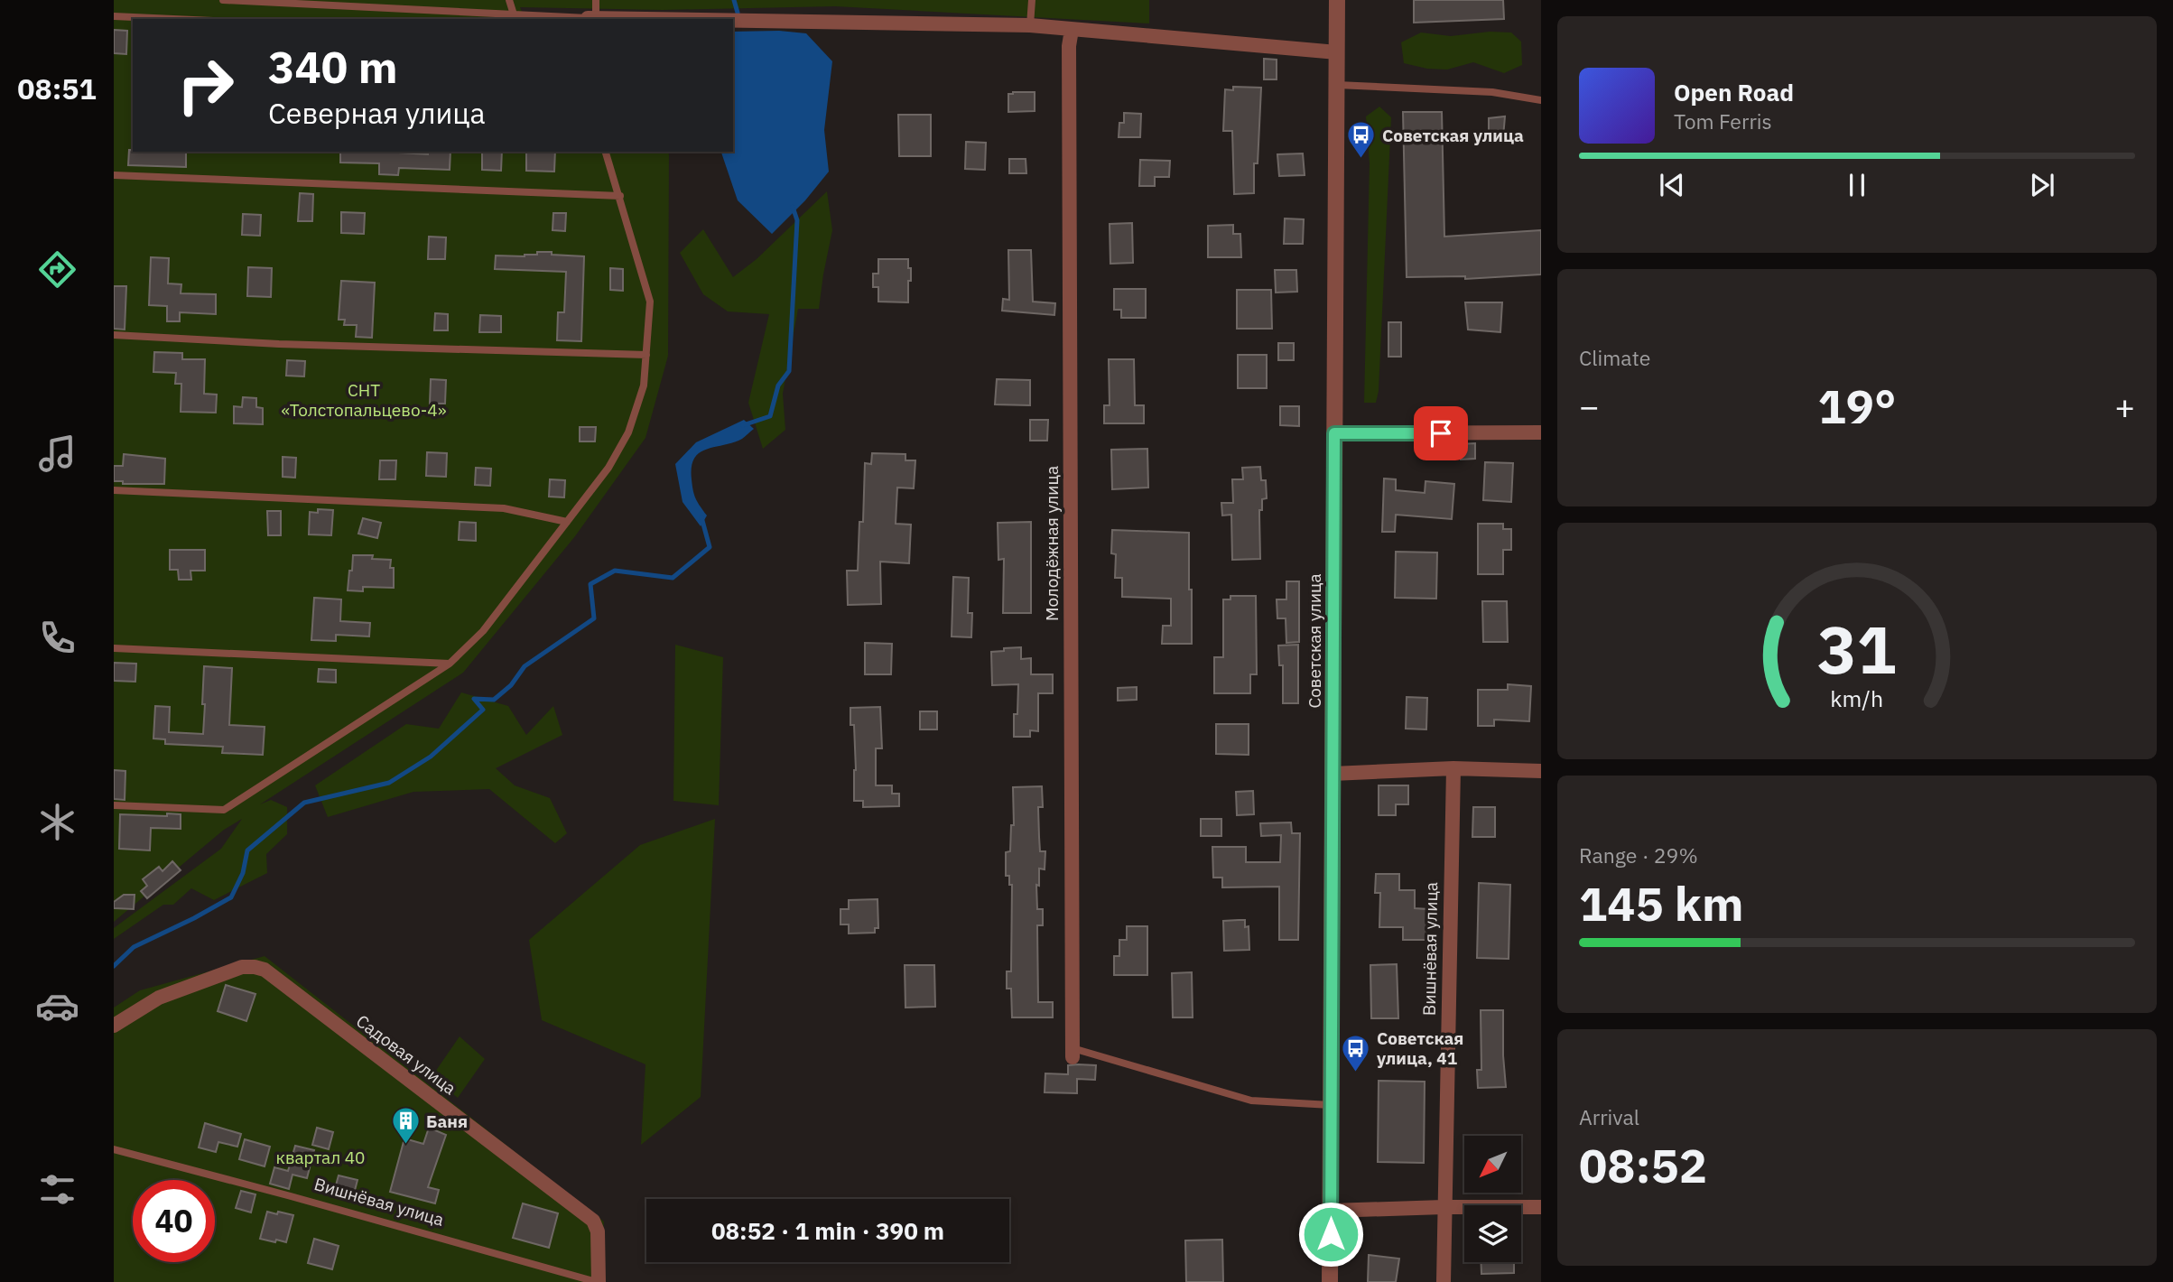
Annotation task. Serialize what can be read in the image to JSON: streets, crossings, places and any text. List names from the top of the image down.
{
  "streets": {
    "street": [
      "Молодёжная улица",
      "Советская улица",
      "Вишнёвая улица",
      "Садовая улица"
    ]
  },
  "crossings": [
    ["Вишнёвая улица", "Садовая улица"]
  ],
  "parks": ["СНТ «Толстопальцево-4»", "квартал 40"],
  "places": {
    "bus stop": ["Советская улица", "Советская улица, 41"],
    "building": ["Баня"]
  },
  "north": "bottom left",
  "page": {
    "tabs": "08:51",
    "turn": ["340 m", "Северная улица"],
    "song": ["Open Road", "Tom Ferris"],
    "tile": [
      "Climate",
      ["Range · 29%", "145 km"],
      ["Arrival", "08:52"]
    ],
    "heat": ["−", "19°", "+"],
    "limit": "40",
    "trip": "08:52 · 1 min · 390 m",
    "gauge": ["31", "km/h"]
  }
}
